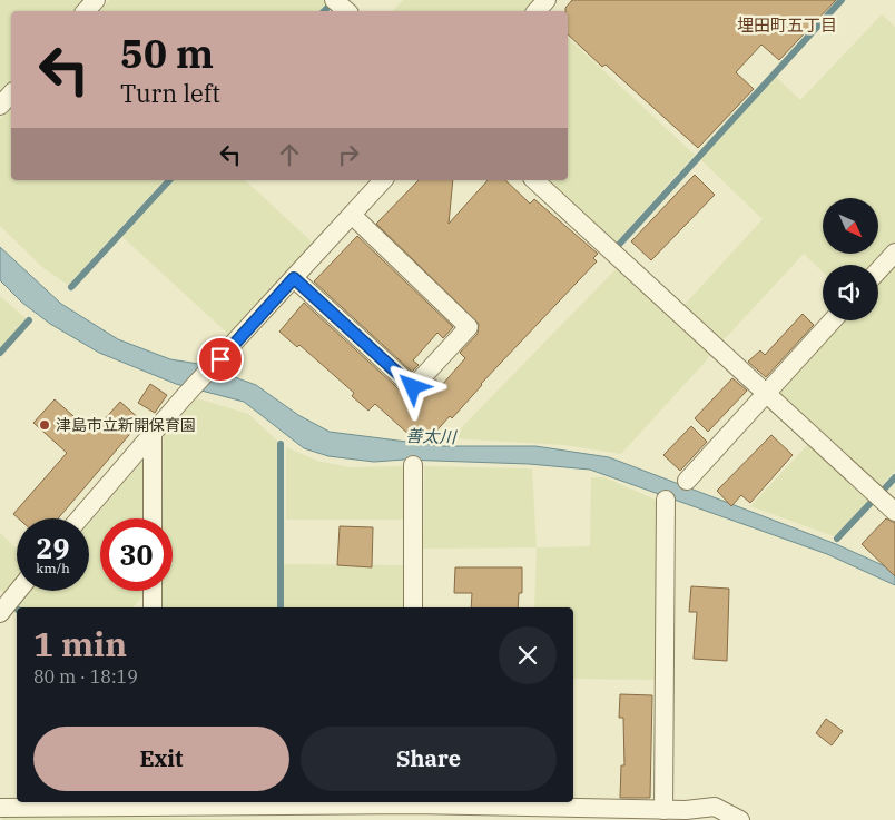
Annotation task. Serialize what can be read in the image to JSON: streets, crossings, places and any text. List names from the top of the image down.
{
  "districts": ["埋田町五丁目"],
  "water": ["善太川"],
  "places": ["津島市立新開保育園"],
  "north": "bottom right",
  "page": {
    "turn": ["50 m", "Turn left"],
    "speed": "29 km/h",
    "limit": "30",
    "heading": ["1 min", "80 m · 18:19"],
    "buttons": ["Exit", "Share"]
  }
}
